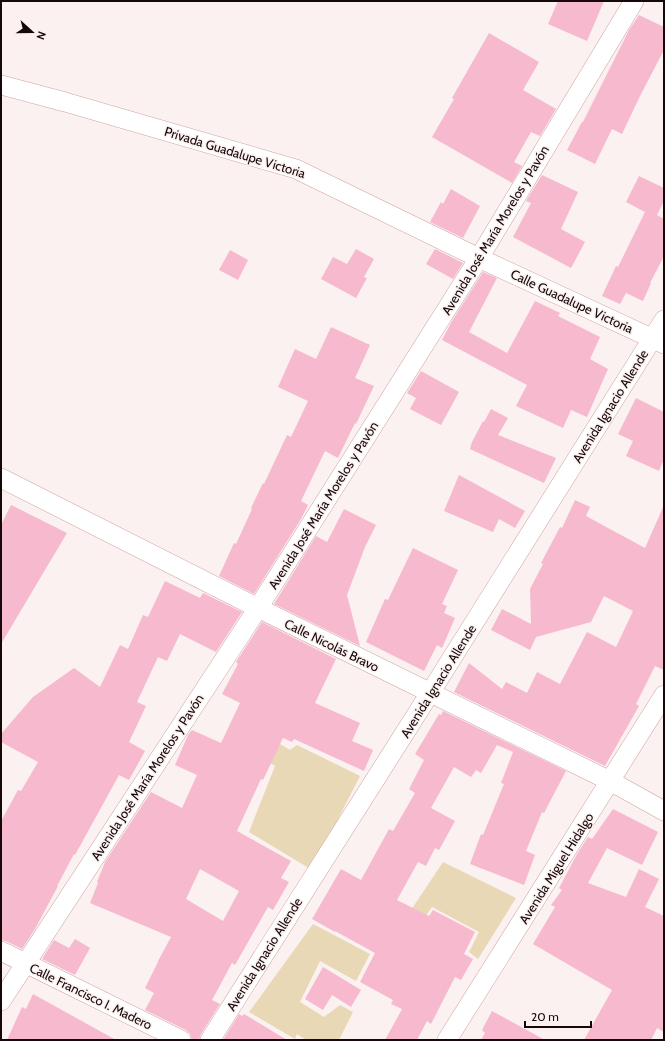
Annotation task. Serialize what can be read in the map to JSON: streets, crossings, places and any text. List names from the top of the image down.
{
  "streets": {
    "street": [
      "Privada Guadalupe Victoria",
      "Avenida José María Morelos y Pavón",
      "Calle Guadalupe Victoria",
      "Avenida Ignacio Allende",
      "Calle Nicolás Bravo",
      "Avenida Miguel Hidalgo",
      "Calle Francisco I. Madero"
    ]
  },
  "crossings": [
    ["Privada Guadalupe Victoria", "Avenida José María Morelos y Pavón"],
    ["Privada Guadalupe Victoria", "Calle Guadalupe Victoria"],
    ["Avenida José María Morelos y Pavón", "Calle Guadalupe Victoria"],
    ["Avenida José María Morelos y Pavón", "Calle Nicolás Bravo"],
    ["Avenida José María Morelos y Pavón", "Calle Francisco I. Madero"],
    ["Calle Guadalupe Victoria", "Avenida Ignacio Allende"],
    ["Avenida Ignacio Allende", "Calle Nicolás Bravo"],
    ["Calle Nicolás Bravo", "Avenida Miguel Hidalgo"]
  ],
  "scale_bar": "20 m",
  "north": "right"
}
